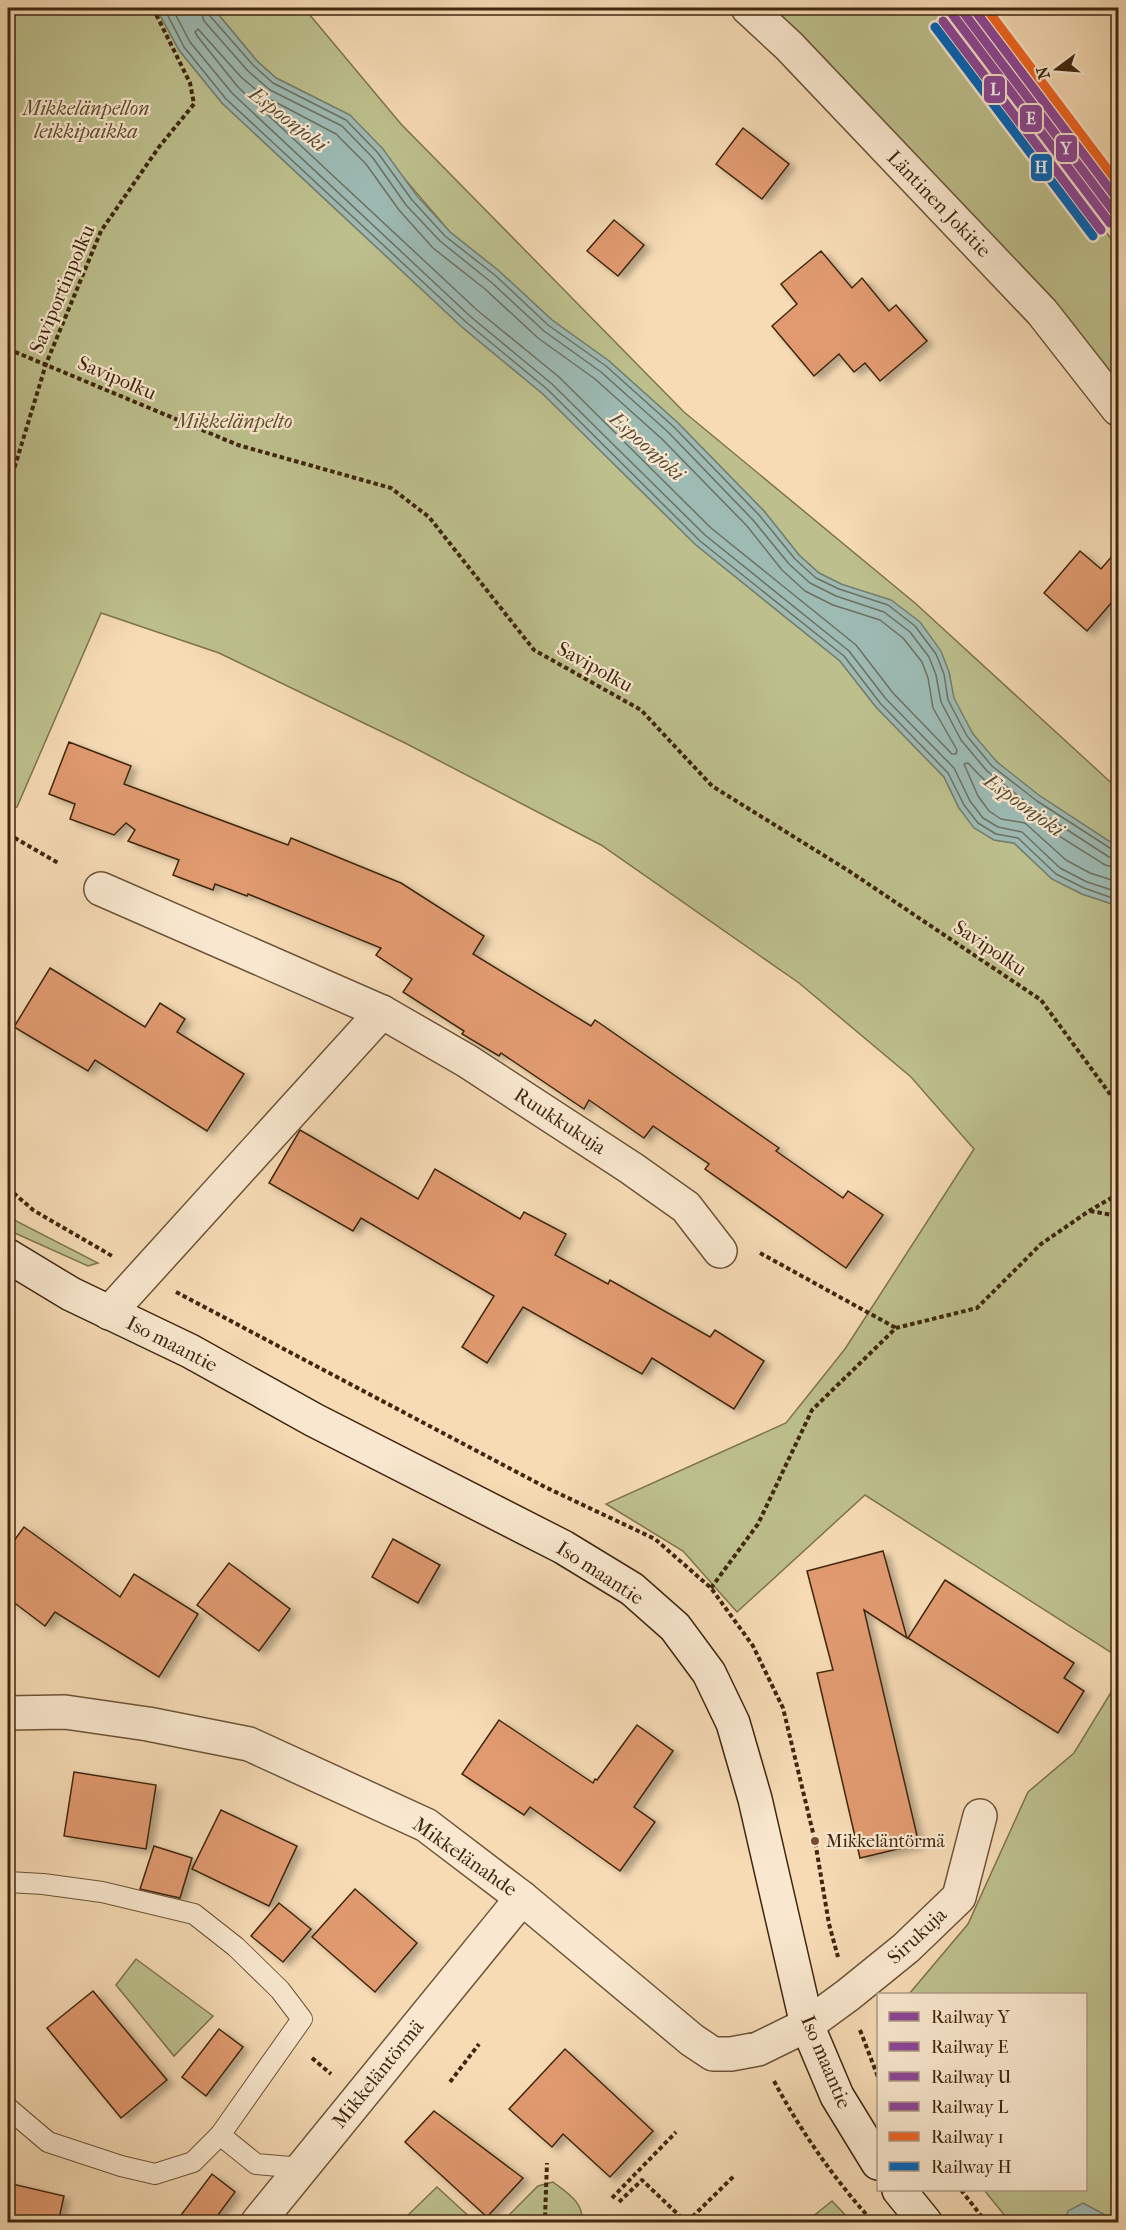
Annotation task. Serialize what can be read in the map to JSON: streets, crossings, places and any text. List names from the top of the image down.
{
  "streets": {
    "street": [
      "Läntinen Jokitie",
      "Ruukkukuja",
      "Iso maantie",
      "Mikkelänahde",
      "Sirukuja",
      "Mikkeläntörmä"
    ],
    "path": ["Saviportinpolku", "Savipolku"]
  },
  "crossings": [
    ["Saviportinpolku", "Savipolku"],
    ["Iso maantie", "Mikkelänahde"],
    ["Iso maantie", "Sirukuja"],
    ["Mikkelänahde", "Sirukuja"],
    ["Mikkelänahde", "Mikkeläntörmä"]
  ],
  "water": ["Espoonjoki"],
  "parks": ["Mikkelänpellon leikkipaikka", "Mikkelänpelto"],
  "places": ["Mikkeläntörmä"],
  "lines": [
    "rail line Y",
    "rail line U",
    "rail line 1",
    "rail line E",
    "rail line L",
    "rail line H"
  ],
  "legend": [
    "Railway Y",
    "Railway E",
    "Railway U",
    "Railway L",
    "Railway 1",
    "Railway H"
  ],
  "north": "left"
}
